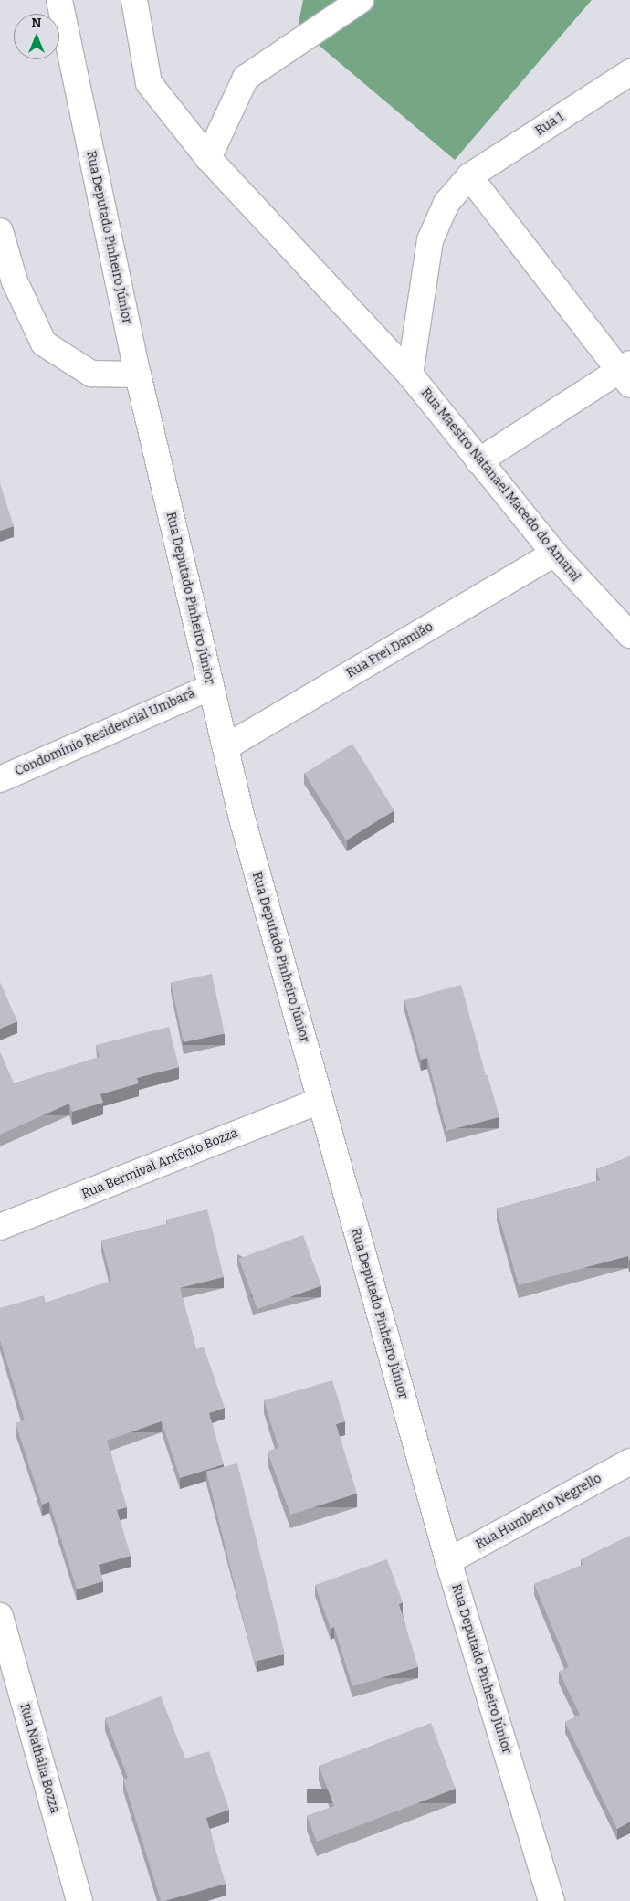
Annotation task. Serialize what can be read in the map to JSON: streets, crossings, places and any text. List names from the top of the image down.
{
  "streets": {
    "street": [
      "Rua 1",
      "Rua Deputado Pinheiro Júnior",
      "Rua Maestro Natanael Macedo do Amaral",
      "Rua Frei Damião",
      "Condomínio Residencial Umbará",
      "Rua Bermival Antônio Bozza",
      "Rua Humberto Negrello",
      "Rua Nathália Bozza"
    ]
  },
  "crossings": [
    ["Rua 1", "Rua Maestro Natanael Macedo do Amaral"],
    ["Rua Deputado Pinheiro Júnior", "Rua Frei Damião"],
    ["Rua Deputado Pinheiro Júnior", "Condomínio Residencial Umbará"],
    ["Rua Deputado Pinheiro Júnior", "Rua Bermival Antônio Bozza"],
    ["Rua Deputado Pinheiro Júnior", "Rua Humberto Negrello"],
    ["Rua Maestro Natanael Macedo do Amaral", "Rua Frei Damião"]
  ],
  "north": "top"
}
